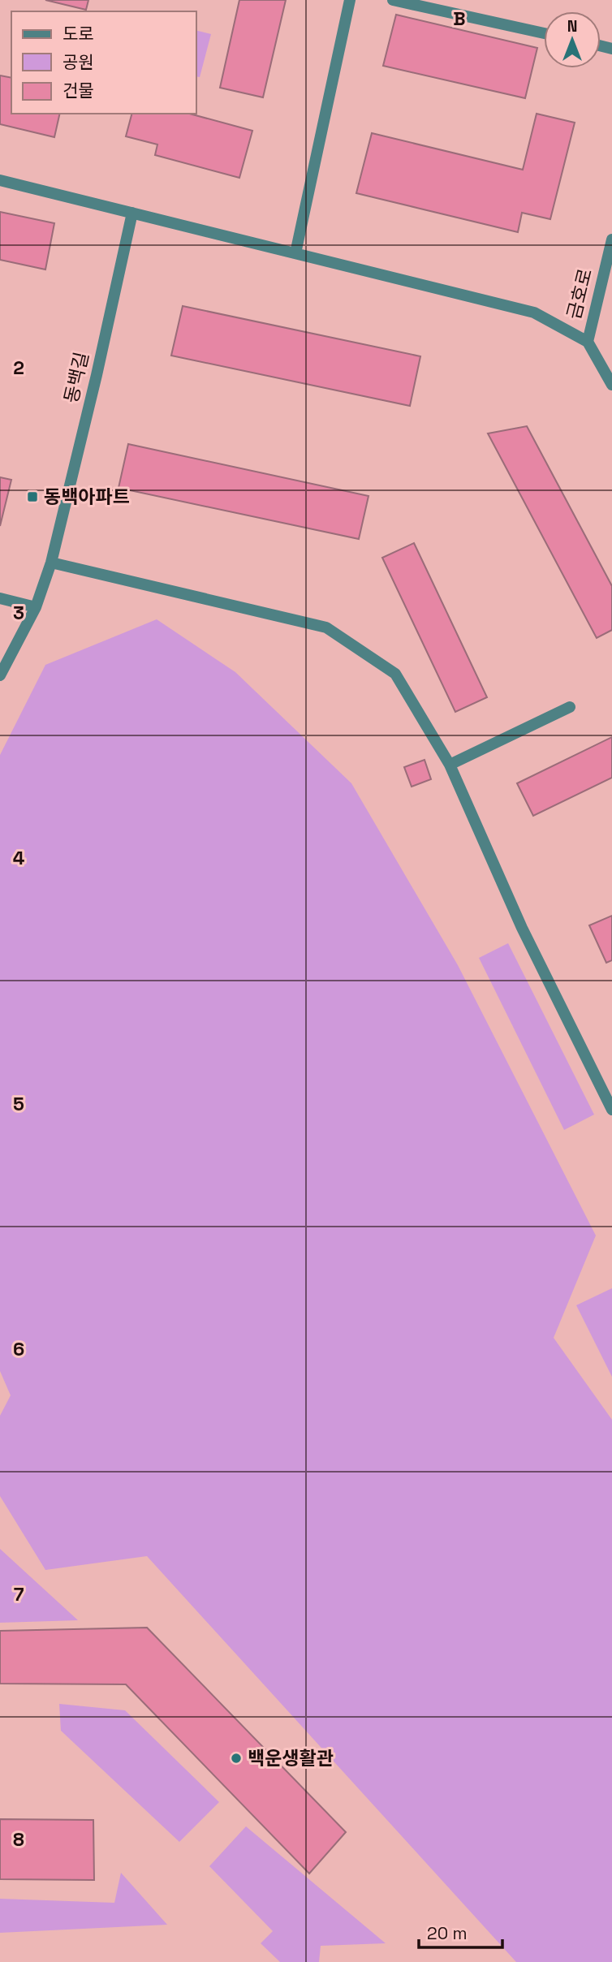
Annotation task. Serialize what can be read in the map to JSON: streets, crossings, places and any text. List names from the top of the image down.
{
  "streets": {
    "street": ["금호로", "동백길"]
  },
  "places": {
    "transit": ["동백아파트"],
    "other": ["백운생활관"]
  },
  "legend": ["도로", "공원", "건물"],
  "scale_bar": "20 m",
  "north": "top",
  "grid": {
    "columns": ["B"],
    "rows": [
      "2",
      "3",
      "4",
      "5",
      "6",
      "7",
      "8"
    ]
  }
}
